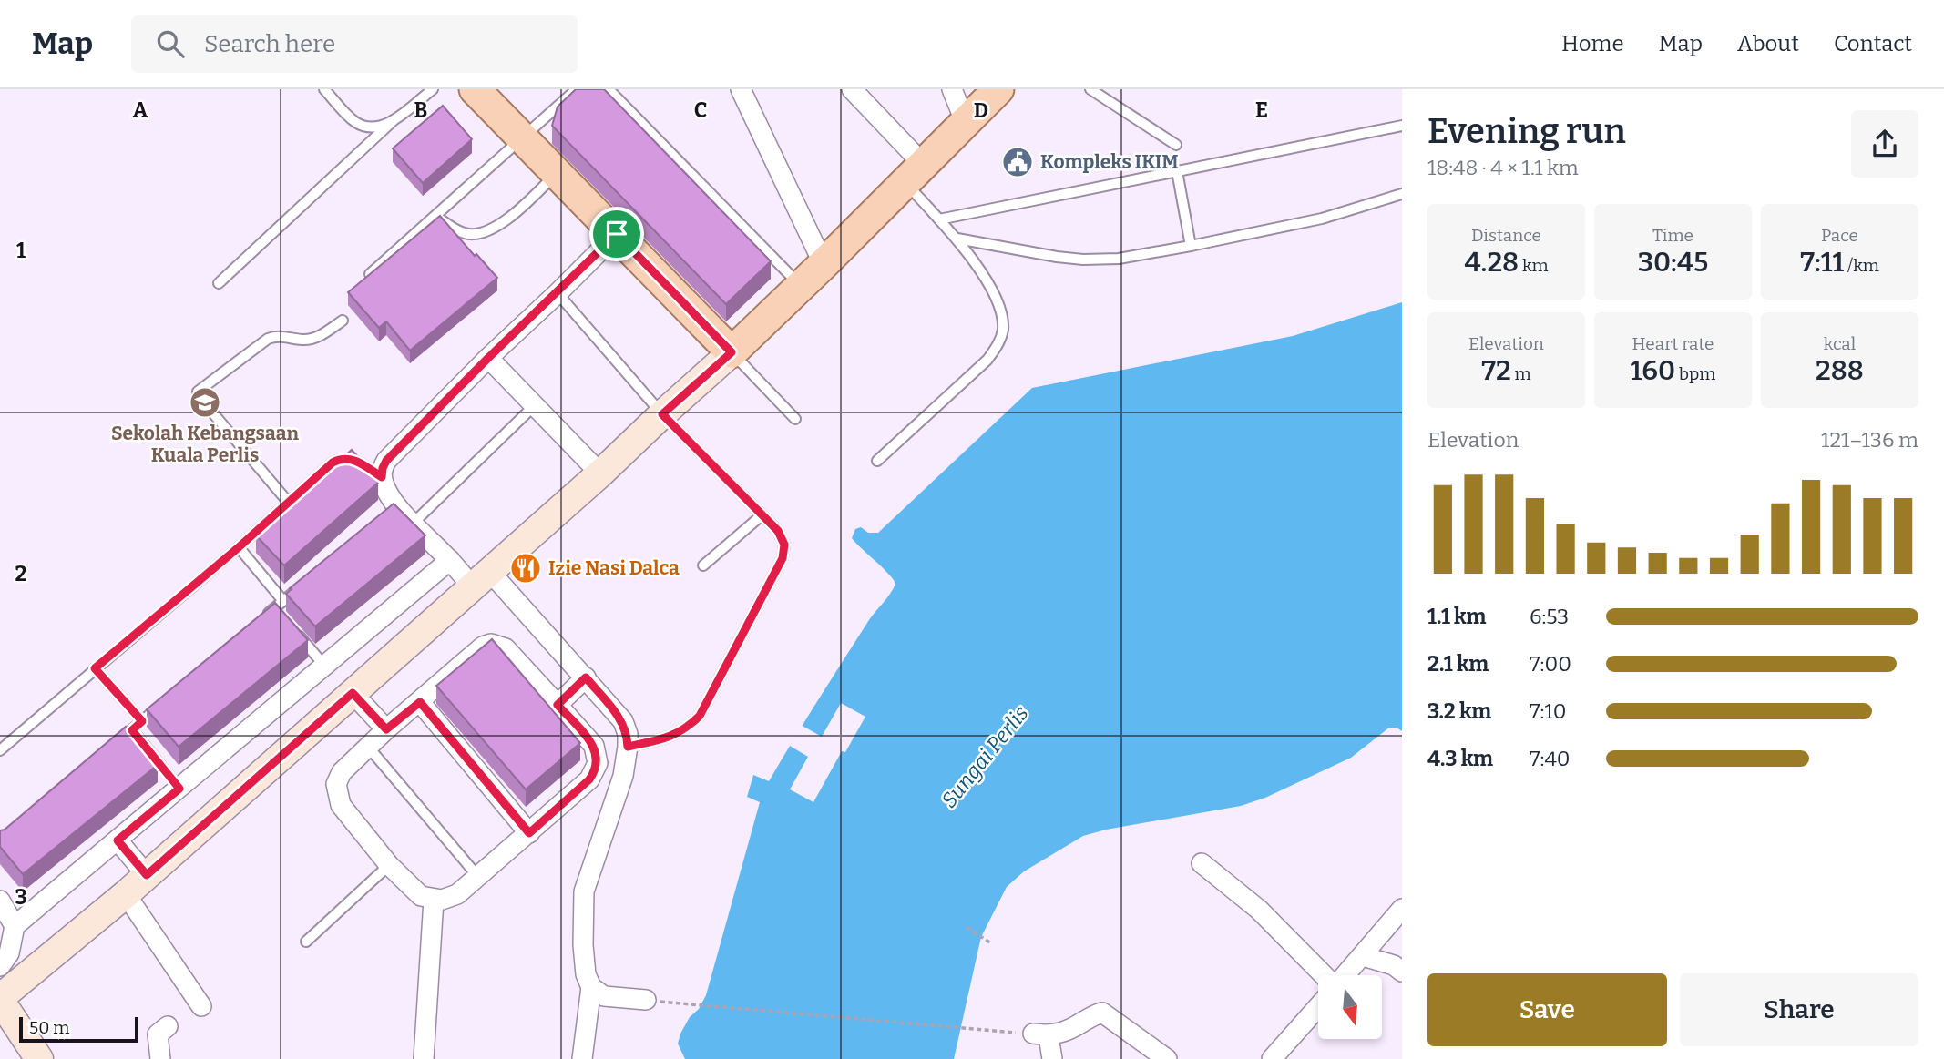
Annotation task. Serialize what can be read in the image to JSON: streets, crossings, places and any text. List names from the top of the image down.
{
  "water": ["Sungai Perlis"],
  "places": {
    "public building": ["Kompleks IKIM"],
    "school or university": ["Sekolah Kebangsaan Kuala Perlis"],
    "restaurant": ["Izie Nasi Dalca"]
  },
  "scale_bar": "50 m",
  "north": "bottom",
  "page": {
    "header": "Map",
    "search": "Search here",
    "nav": [
      "Home",
      "Map",
      "About",
      "Contact"
    ],
    "heading": ["Evening run", "18:48 · 4 × 1.1 km"],
    "stats": [
      ["Distance", "4.28 km"],
      ["Time", "30:45"],
      ["Pace", "7:11 /km"],
      ["Elevation", "72 m"],
      ["Heart rate", "160 bpm"],
      ["kcal", "288"]
    ],
    "chart": ["Elevation", "121–136 m"],
    "list": [
      {
        "name": "1.1 km",
        "note": "6:53"
      },
      {
        "name": "2.1 km",
        "note": "7:00"
      },
      {
        "name": "3.2 km",
        "note": "7:10"
      },
      {
        "name": "4.3 km",
        "note": "7:40"
      }
    ],
    "buttons": ["Save", "Share"],
    "scale": "50 m"
  },
  "grid": {
    "columns": [
      "A",
      "B",
      "C",
      "D",
      "E"
    ],
    "rows": ["1", "2", "3"]
  }
}
